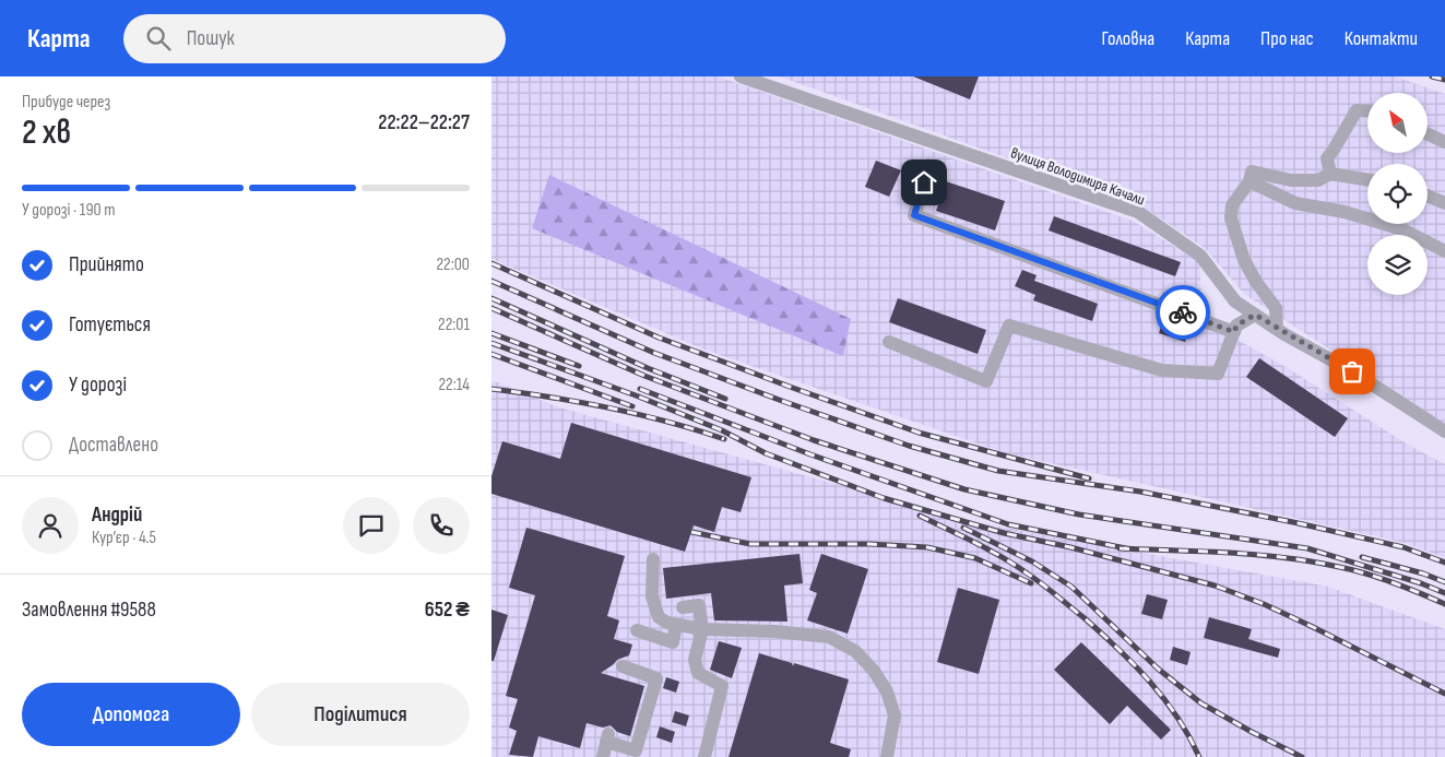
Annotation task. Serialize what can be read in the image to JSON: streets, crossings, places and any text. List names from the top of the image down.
{
  "streets": {
    "street": ["вулиця Володимира Качали"]
  },
  "north": "top left",
  "page": {
    "header": "Карта",
    "search": "Пошук",
    "nav": [
      "Головна",
      "Карта",
      "Про нас",
      "Контакти"
    ],
    "heading": ["2 хв", "Прибуде через", "22:22–22:27"],
    "panel": [
      "Андрій",
      "Кур’єр · 4.5",
      "Замовлення #9588",
      "652 ₴"
    ],
    "bar": "У дорозі · 190 m",
    "list": [
      ["Прийнято", "22:00"],
      ["Готується", "22:01"],
      ["У дорозі", "22:14"],
      "Доставлено"
    ],
    "buttons": ["Допомога", "Поділитися"]
  }
}
